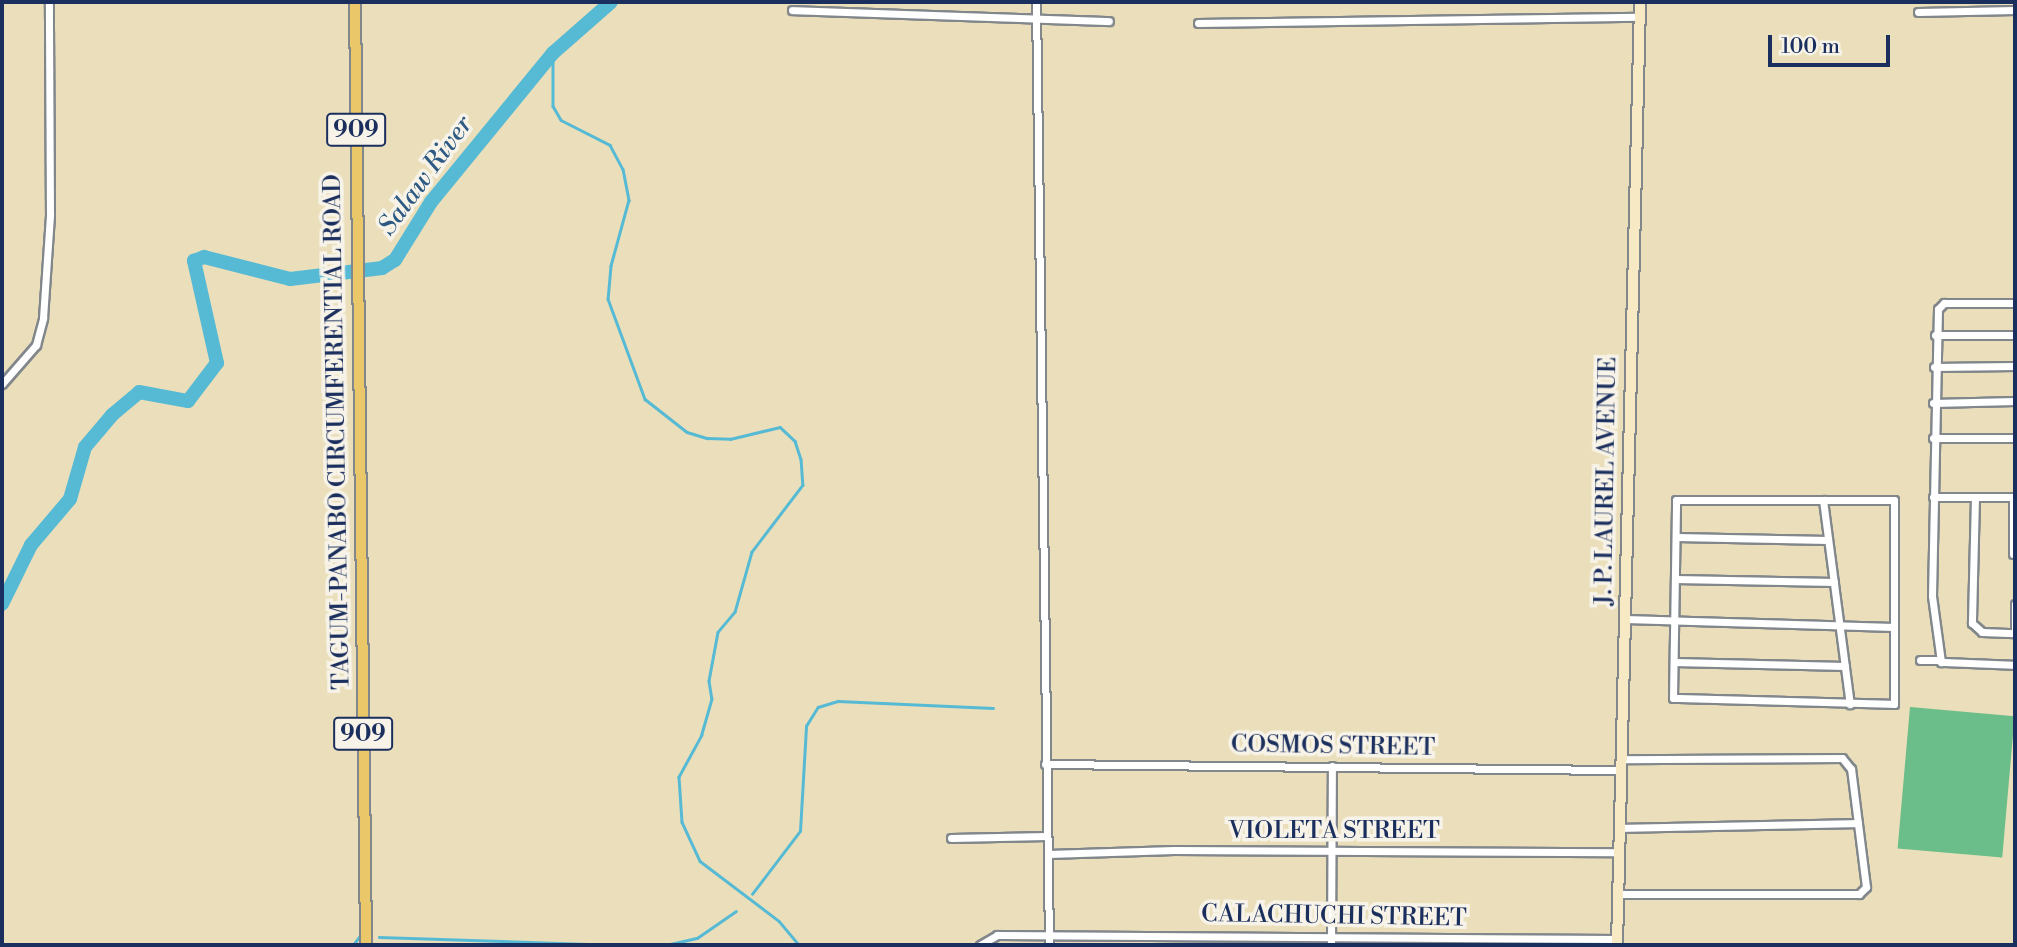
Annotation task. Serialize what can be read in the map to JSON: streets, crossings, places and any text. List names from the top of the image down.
{
  "streets": {
    "main road": ["909", "TAGUM-PANABO CIRCUMFERENTIAL ROAD"],
    "street": [
      "J. P. LAUREL AVENUE",
      "COSMOS STREET",
      "VIOLETA STREET",
      "CALACHUCHI STREET"
    ]
  },
  "crossings": [
    ["J. P. LAUREL AVENUE", "COSMOS STREET"],
    ["J. P. LAUREL AVENUE", "VIOLETA STREET"],
    ["J. P. LAUREL AVENUE", "CALACHUCHI STREET"]
  ],
  "water": ["Salaw River"],
  "scale_bar": "100 m"
}
